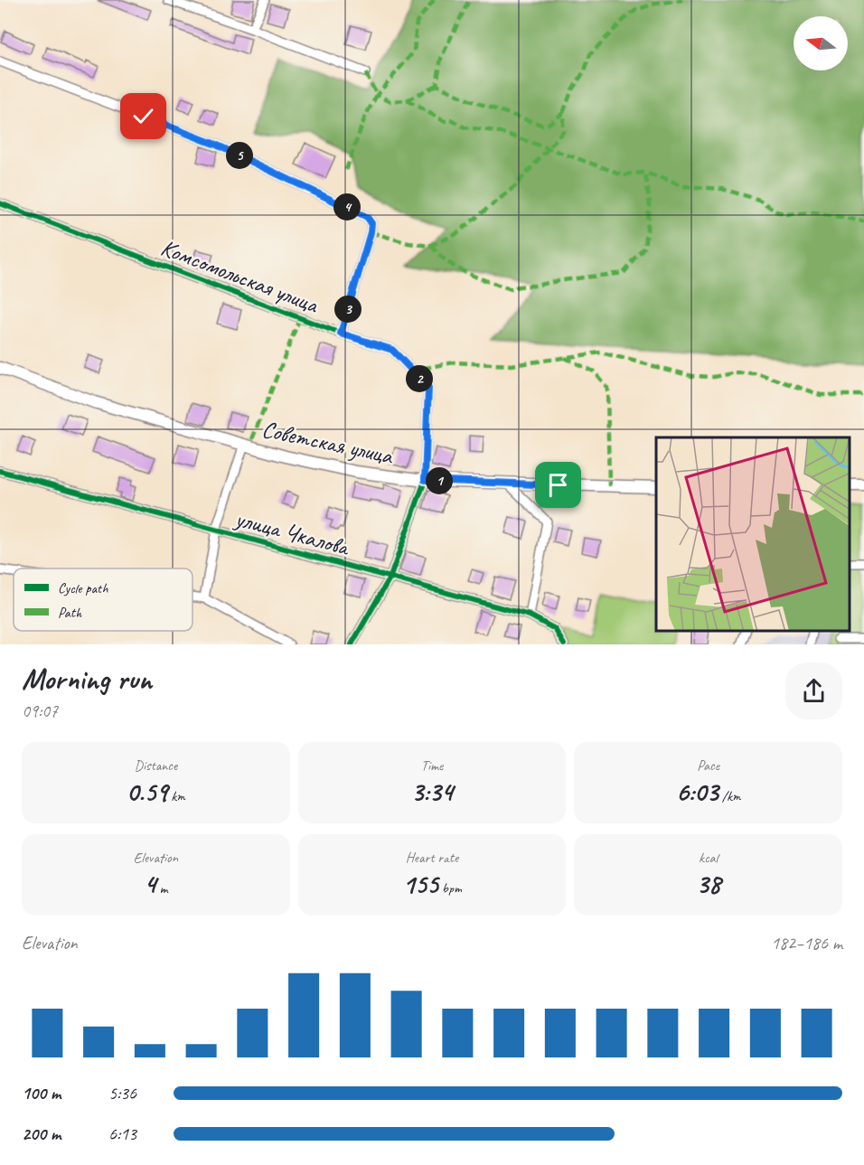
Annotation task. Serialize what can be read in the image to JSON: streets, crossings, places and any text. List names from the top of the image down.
{
  "streets": {
    "main road": ["Советская улица"],
    "street": ["Комсомольская улица", "улица Чкалова"]
  },
  "crossings": [
    ["Комсомольская улица", "Советская улица"],
    ["Комсомольская улица", "улица Чкалова"]
  ],
  "legend": ["Cycle path", "Path"],
  "north": "left",
  "page": {
    "pins": [
      "5",
      "4",
      "3",
      "2",
      "1"
    ],
    "heading": ["Morning run", "09:07"],
    "stats": [
      ["Distance", "0.59 km"],
      ["Time", "3:34"],
      ["Pace", "6:03 /km"],
      ["Elevation", "4 m"],
      ["Heart rate", "155 bpm"],
      ["kcal", "38"]
    ],
    "chart": ["Elevation", "182–186 m"],
    "list": [
      {
        "name": "100 m",
        "note": "5:36"
      },
      {
        "name": "200 m",
        "note": "6:13"
      }
    ]
  }
}
